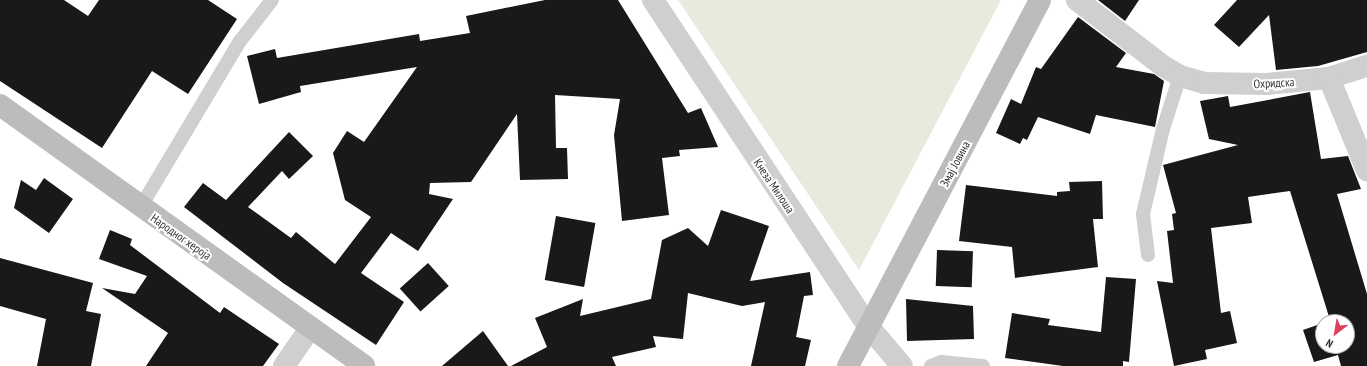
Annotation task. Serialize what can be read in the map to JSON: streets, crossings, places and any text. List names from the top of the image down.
{
  "streets": {
    "street": [
      "Охридска",
      "Змај Јовина",
      "Кнеза Милоша",
      "Народног хероја"
    ]
  },
  "crossings": [
    ["Змај Јовина", "Кнеза Милоша"]
  ],
  "north": "bottom left"
}
